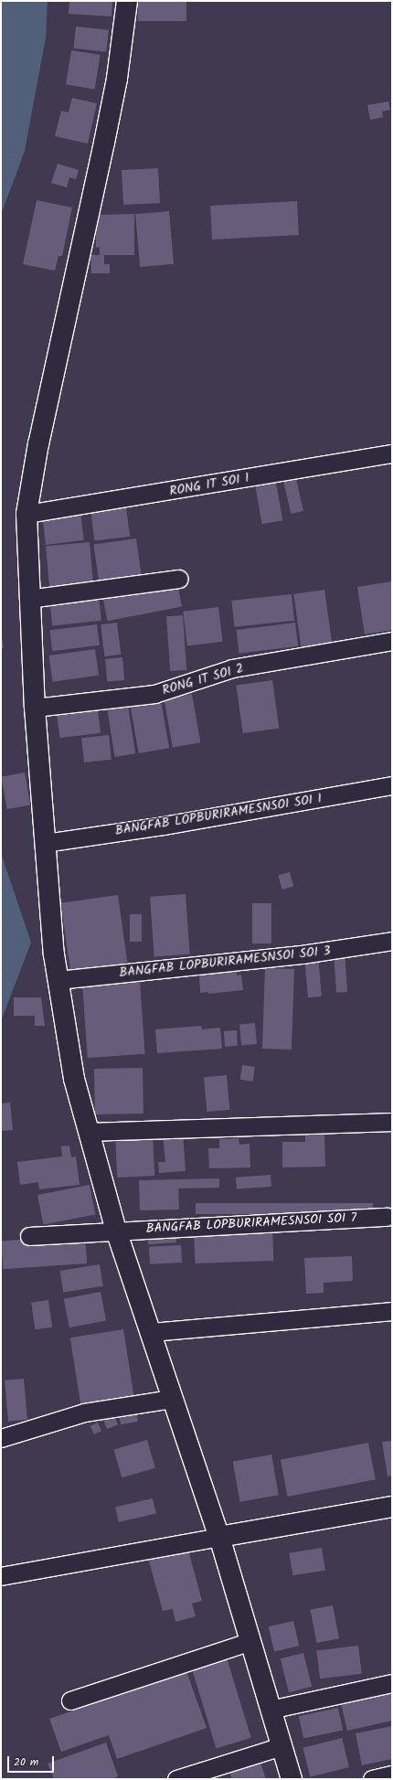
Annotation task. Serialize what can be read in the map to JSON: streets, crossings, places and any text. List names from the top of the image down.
{
  "streets": {
    "street": [
      "RONG IT SOI 1",
      "RONG IT SOI 2",
      "BANGFAB LOPBURIRAMESNSOI SOI 1",
      "BANGFAB LOPBURIRAMESNSOI SOI 3",
      "BANGFAB LOPBURIRAMESNSOI SOI 7"
    ]
  },
  "scale_bar": "20 m"
}
